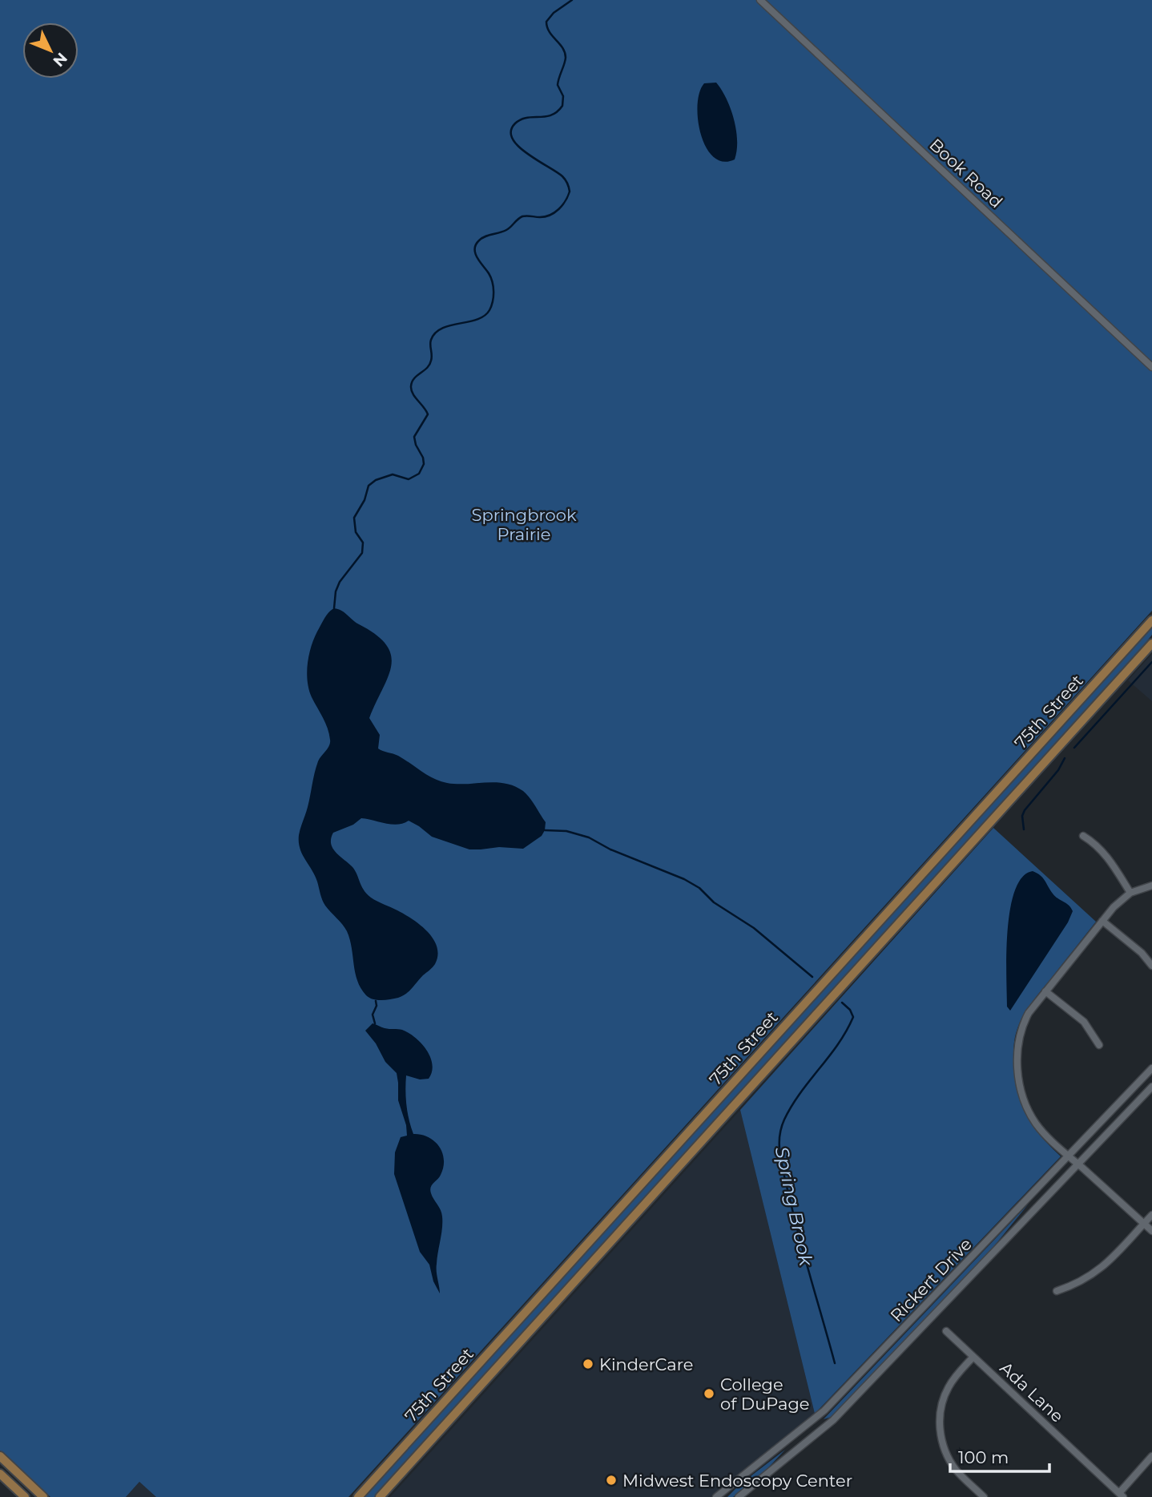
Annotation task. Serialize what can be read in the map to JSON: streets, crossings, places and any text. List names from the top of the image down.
{
  "streets": {
    "main road": ["75th Street"],
    "street": ["Book Road", "Rickert Drive", "Ada Lane"]
  },
  "water": ["Spring Brook"],
  "parks": ["Springbrook Prairie"],
  "places": ["KinderCare", "College of DuPage", "Midwest Endoscopy Center"],
  "scale_bar": "100 m",
  "north": "bottom right"
}
